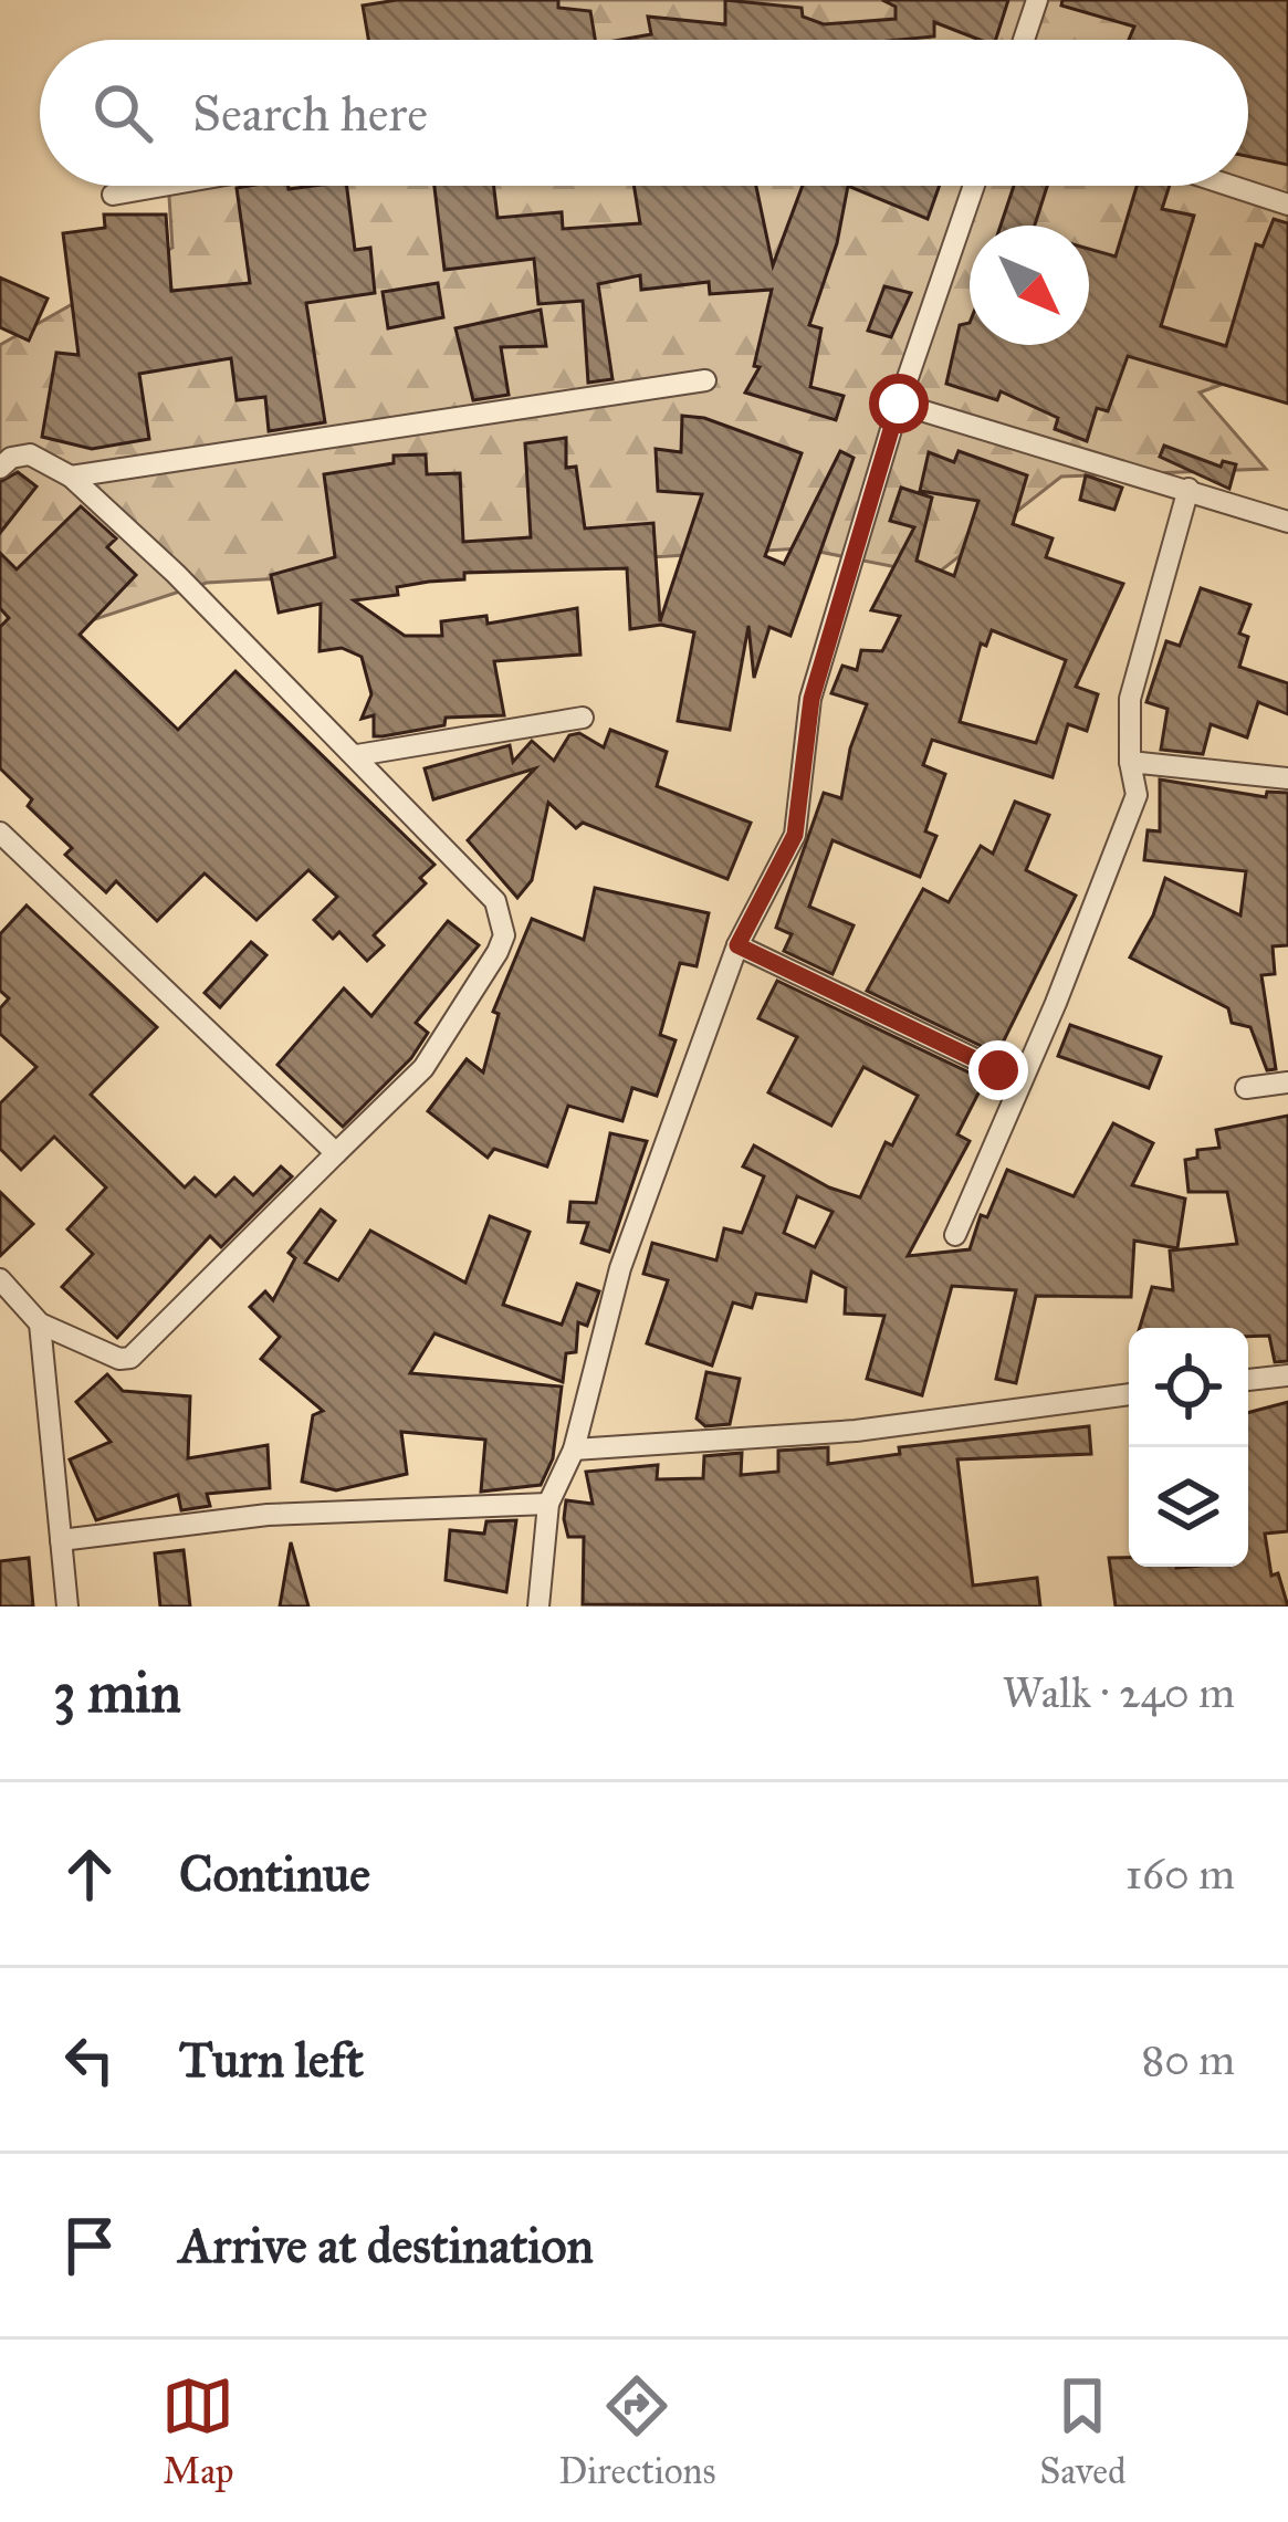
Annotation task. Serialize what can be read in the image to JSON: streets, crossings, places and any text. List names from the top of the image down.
{
  "north": "bottom right",
  "page": {
    "search": "Search here",
    "heading": ["3 min", "Walk · 240 m"],
    "list": [
      ["Continue", "160 m"],
      ["Turn left", "80 m"],
      "Arrive at destination"
    ],
    "nav": ["Map", "Directions", "Saved"]
  }
}
